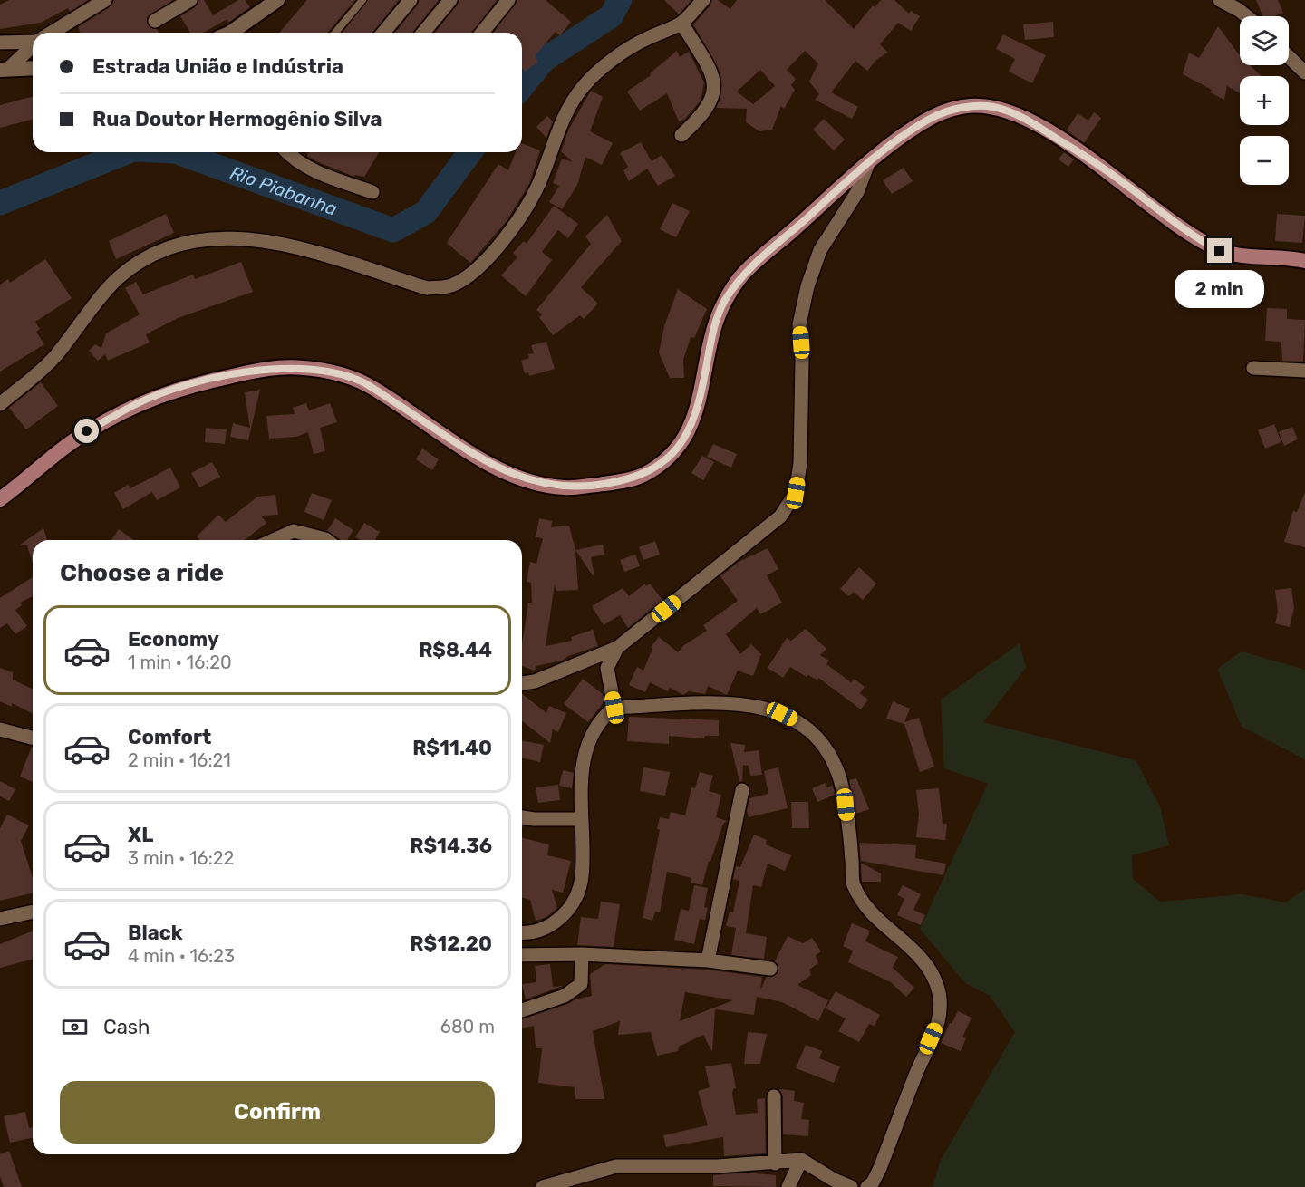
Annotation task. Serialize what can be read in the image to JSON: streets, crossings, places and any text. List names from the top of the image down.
{
  "water": ["Rio Piabanha"],
  "page": {
    "map_buttons": ["+", "−"],
    "banner": ["Estrada União e Indústria", "Rua Doutor Hermogênio Silva"],
    "bubble": "2 min",
    "heading": "Choose a ride",
    "list": [
      {
        "name": "Economy",
        "note": "1 min · 16:20",
        "value": "R$8.44"
      },
      {
        "name": "Comfort",
        "note": "2 min · 16:21",
        "value": "R$11.40"
      },
      {
        "name": "XL",
        "note": "3 min · 16:22",
        "value": "R$14.36"
      },
      {
        "name": "Black",
        "note": "4 min · 16:23",
        "value": "R$12.20"
      }
    ],
    "pay": ["Cash", "680 m"],
    "buttons": "Confirm"
  }
}
